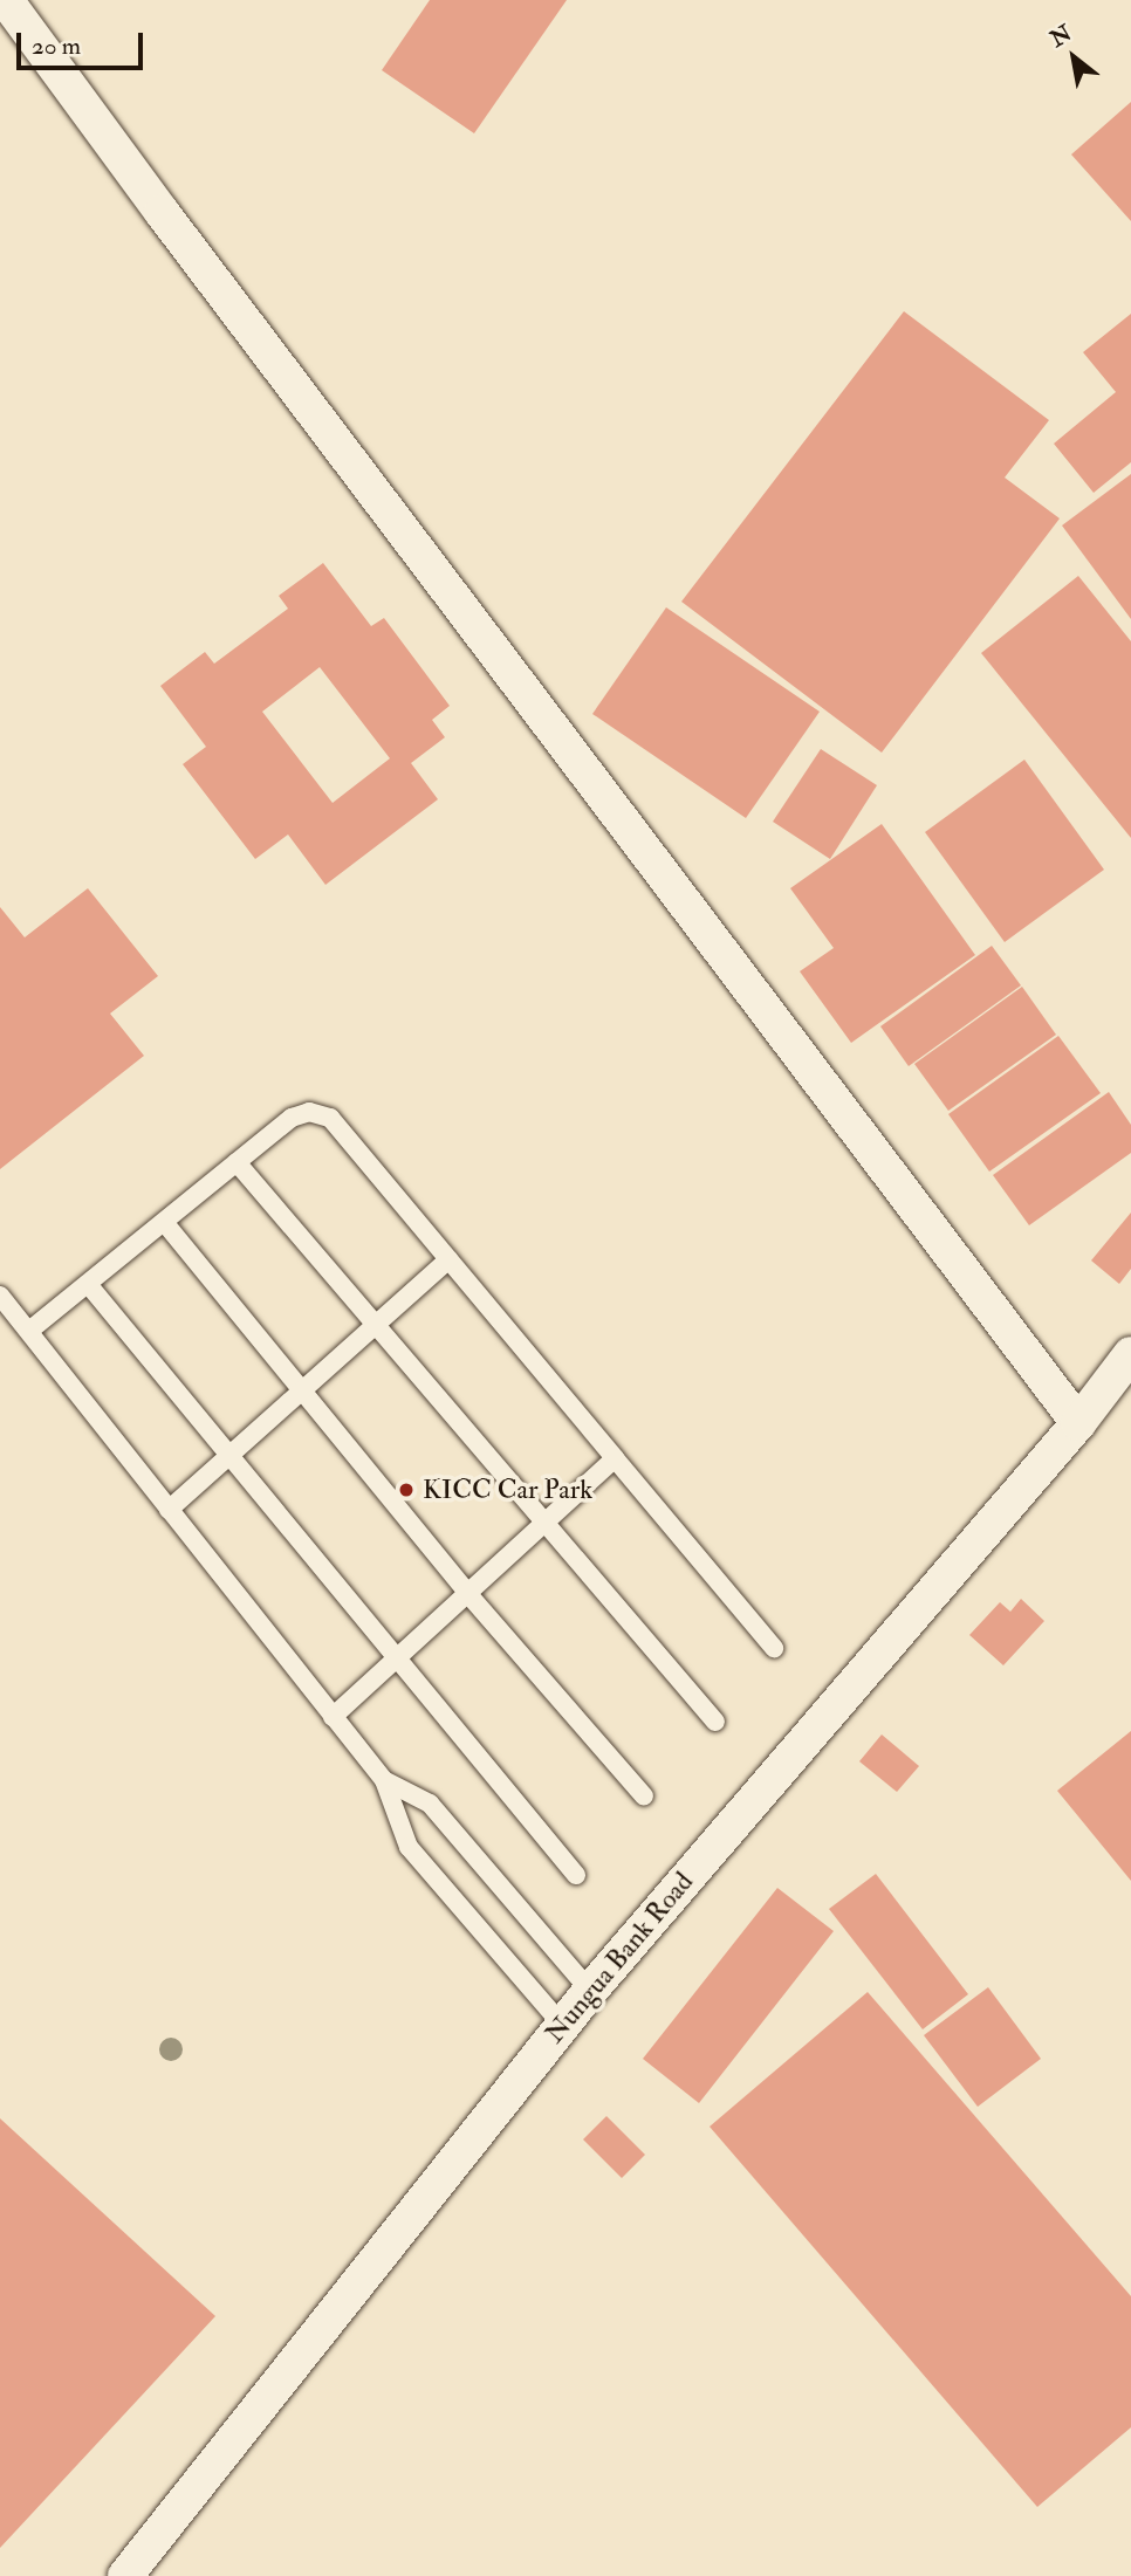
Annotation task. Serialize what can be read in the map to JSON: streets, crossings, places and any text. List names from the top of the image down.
{
  "streets": {
    "street": ["Nungua Bank Road"]
  },
  "places": ["KICC Car Park"],
  "scale_bar": "20 m",
  "north": "top left"
}
